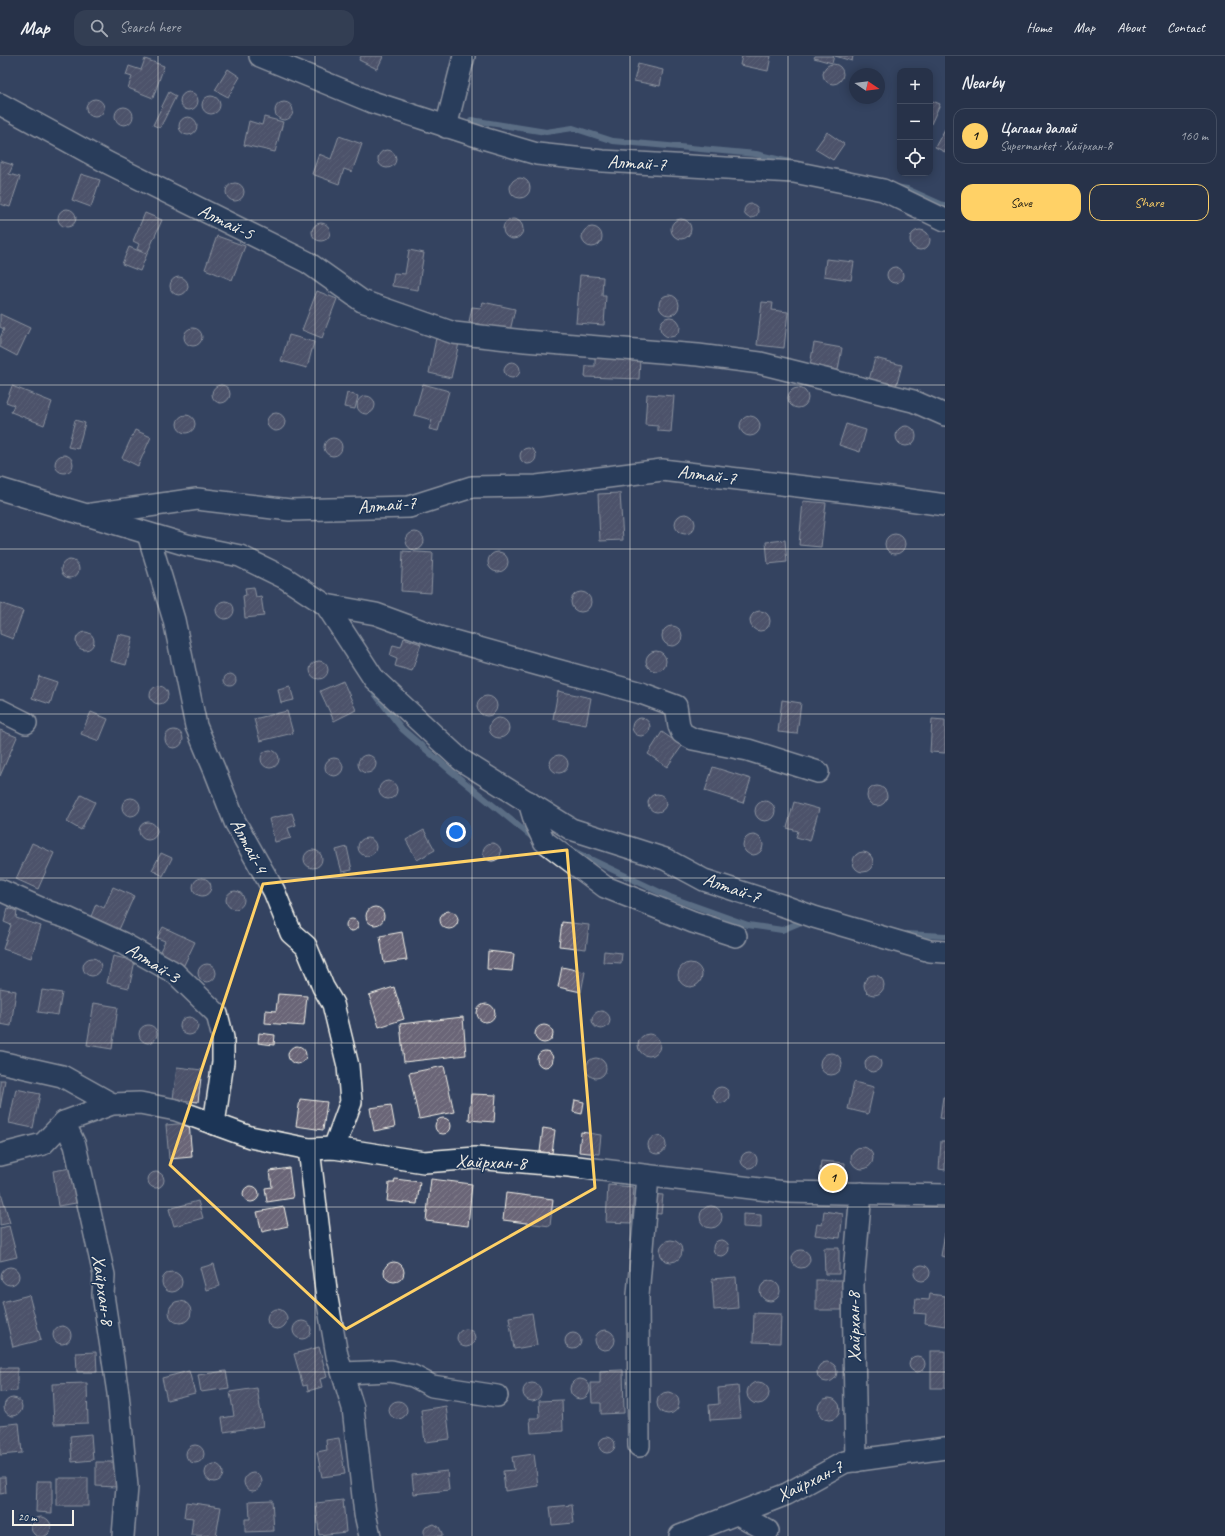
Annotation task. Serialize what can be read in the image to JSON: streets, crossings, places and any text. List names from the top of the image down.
{
  "streets": {
    "street": [
      "Алтай-7",
      "Алтай-5",
      "Алтай-4",
      "Алтай-3",
      "Хайрхан-8",
      "Хайрхан-7"
    ]
  },
  "crossings": [
    ["Алтай-7", "Алтай-4"],
    ["Алтай-4", "Хайрхан-8"],
    ["Хайрхан-8", "Хайрхан-7"]
  ],
  "scale_bar": "20 m",
  "north": "right",
  "page": {
    "header": "Map",
    "search": "Search here",
    "nav": [
      "Home",
      "Map",
      "About",
      "Contact"
    ],
    "heading": "Nearby",
    "map_buttons": ["+", "−"],
    "list": [
      {
        "mark": "1",
        "name": "Цагаан далай",
        "note": "Supermarket · Хайрхан-8",
        "value": "160 m"
      }
    ],
    "buttons": ["Save", "Share"],
    "pins": "1",
    "scale": "20 m"
  }
}
